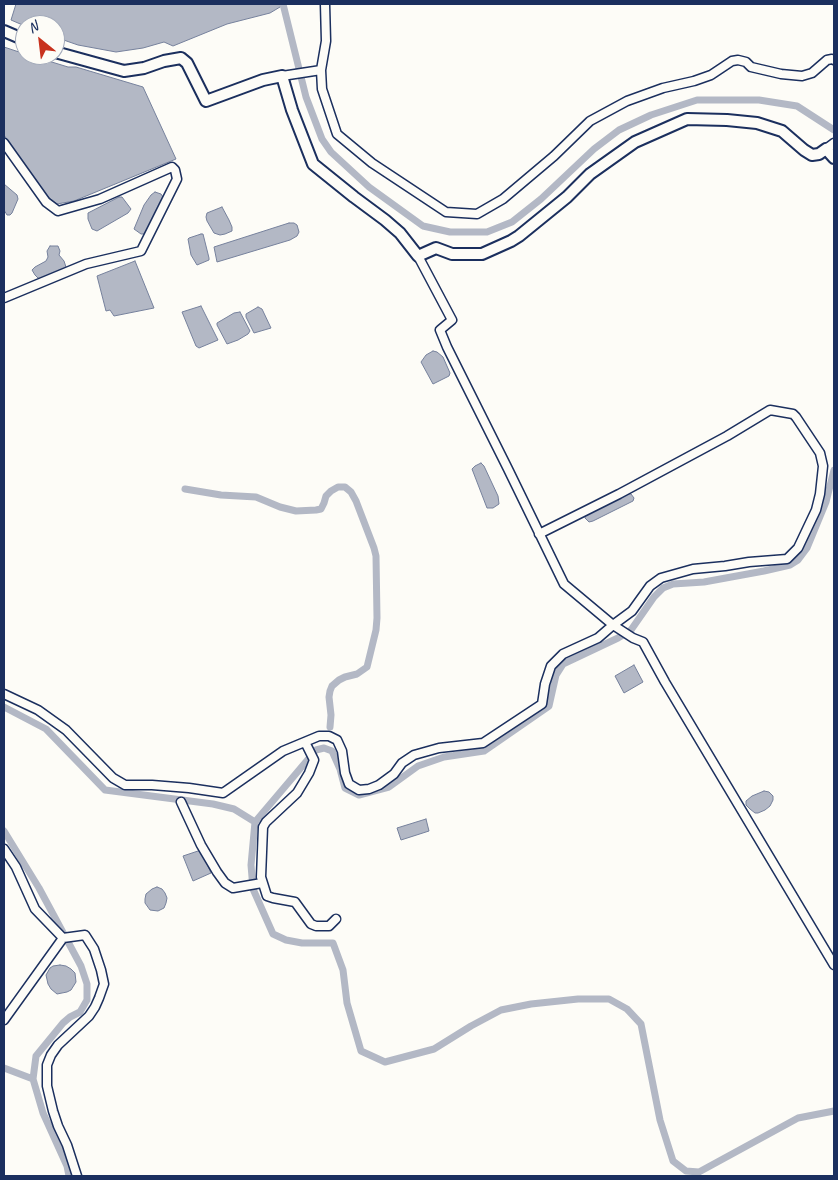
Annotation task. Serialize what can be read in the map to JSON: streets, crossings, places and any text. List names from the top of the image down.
{
  "north": "top left"
}
